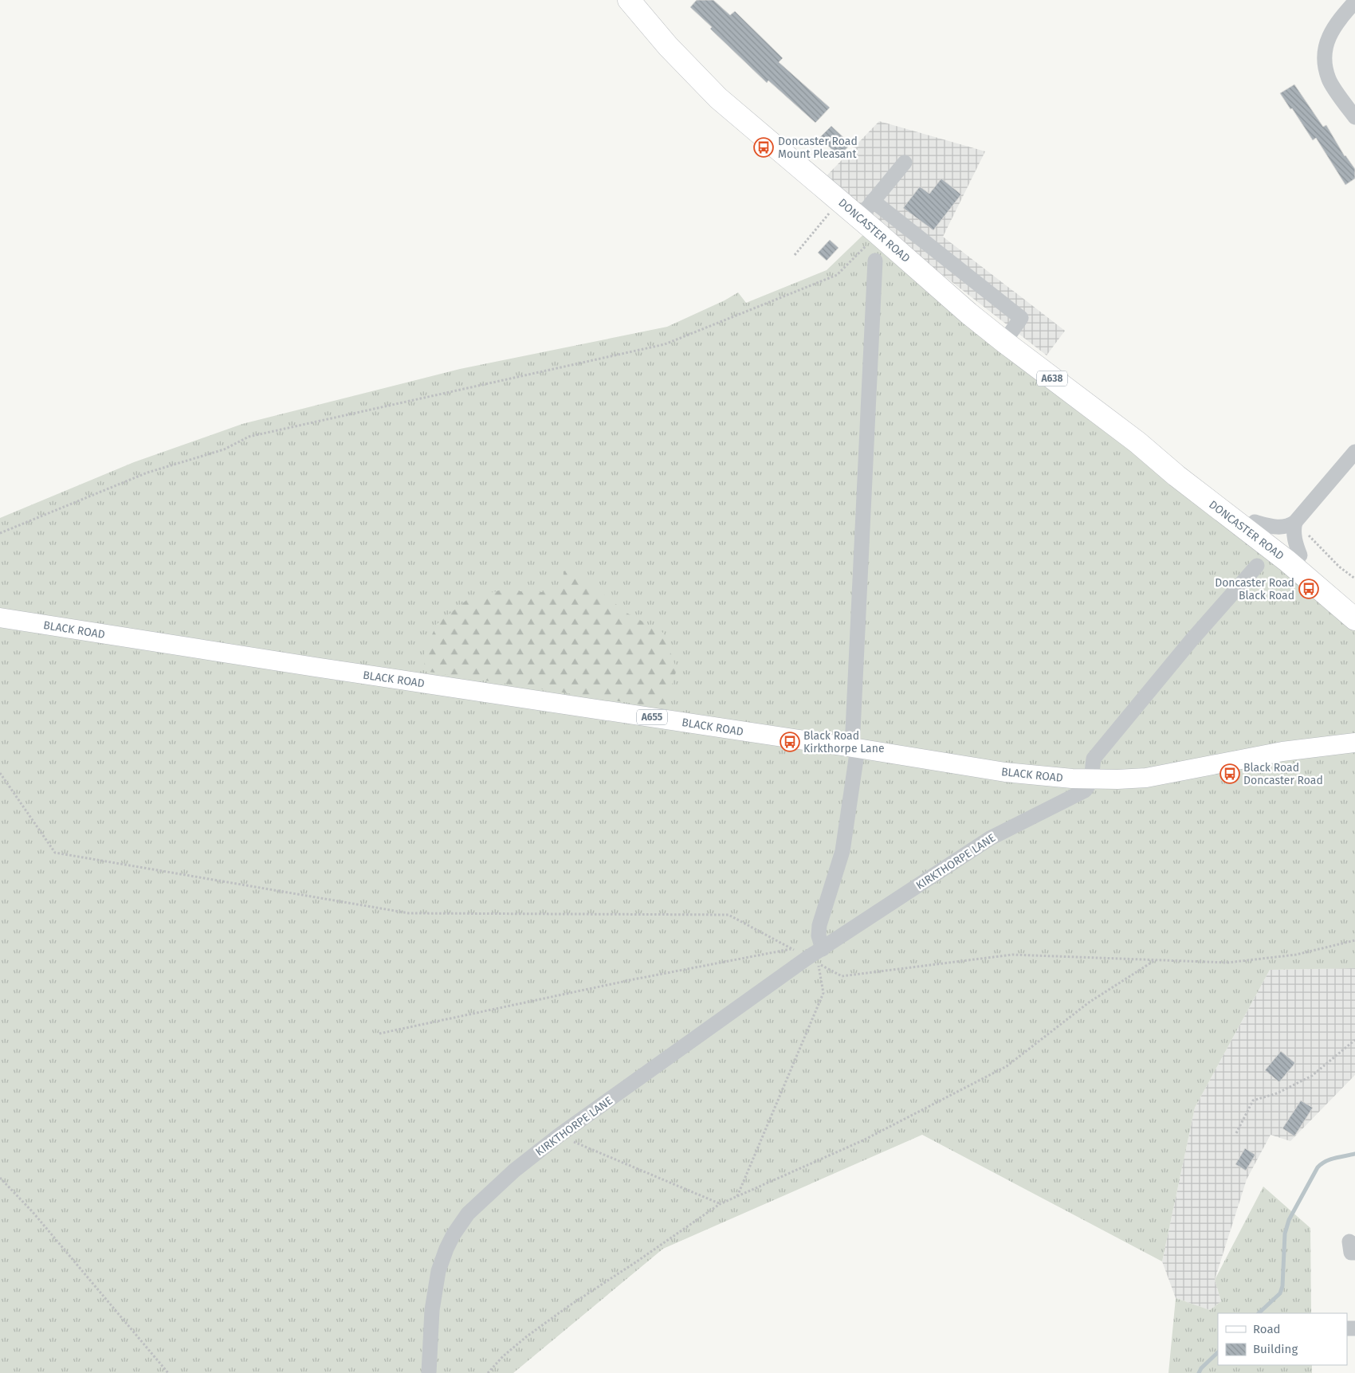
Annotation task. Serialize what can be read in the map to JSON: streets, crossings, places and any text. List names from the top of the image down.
{
  "streets": {
    "highway": ["DONCASTER ROAD", "A638"],
    "main road": ["BLACK ROAD", "A655"],
    "street": ["KIRKTHORPE LANE"]
  },
  "crossings": [
    ["BLACK ROAD", "KIRKTHORPE LANE"]
  ],
  "places": {
    "bus stop": [
      "Doncaster Road Mount Pleasant",
      "Doncaster Road Black Road",
      "Black Road Kirkthorpe Lane",
      "Black Road Doncaster Road"
    ]
  },
  "legend": ["Road", "Building"]
}
